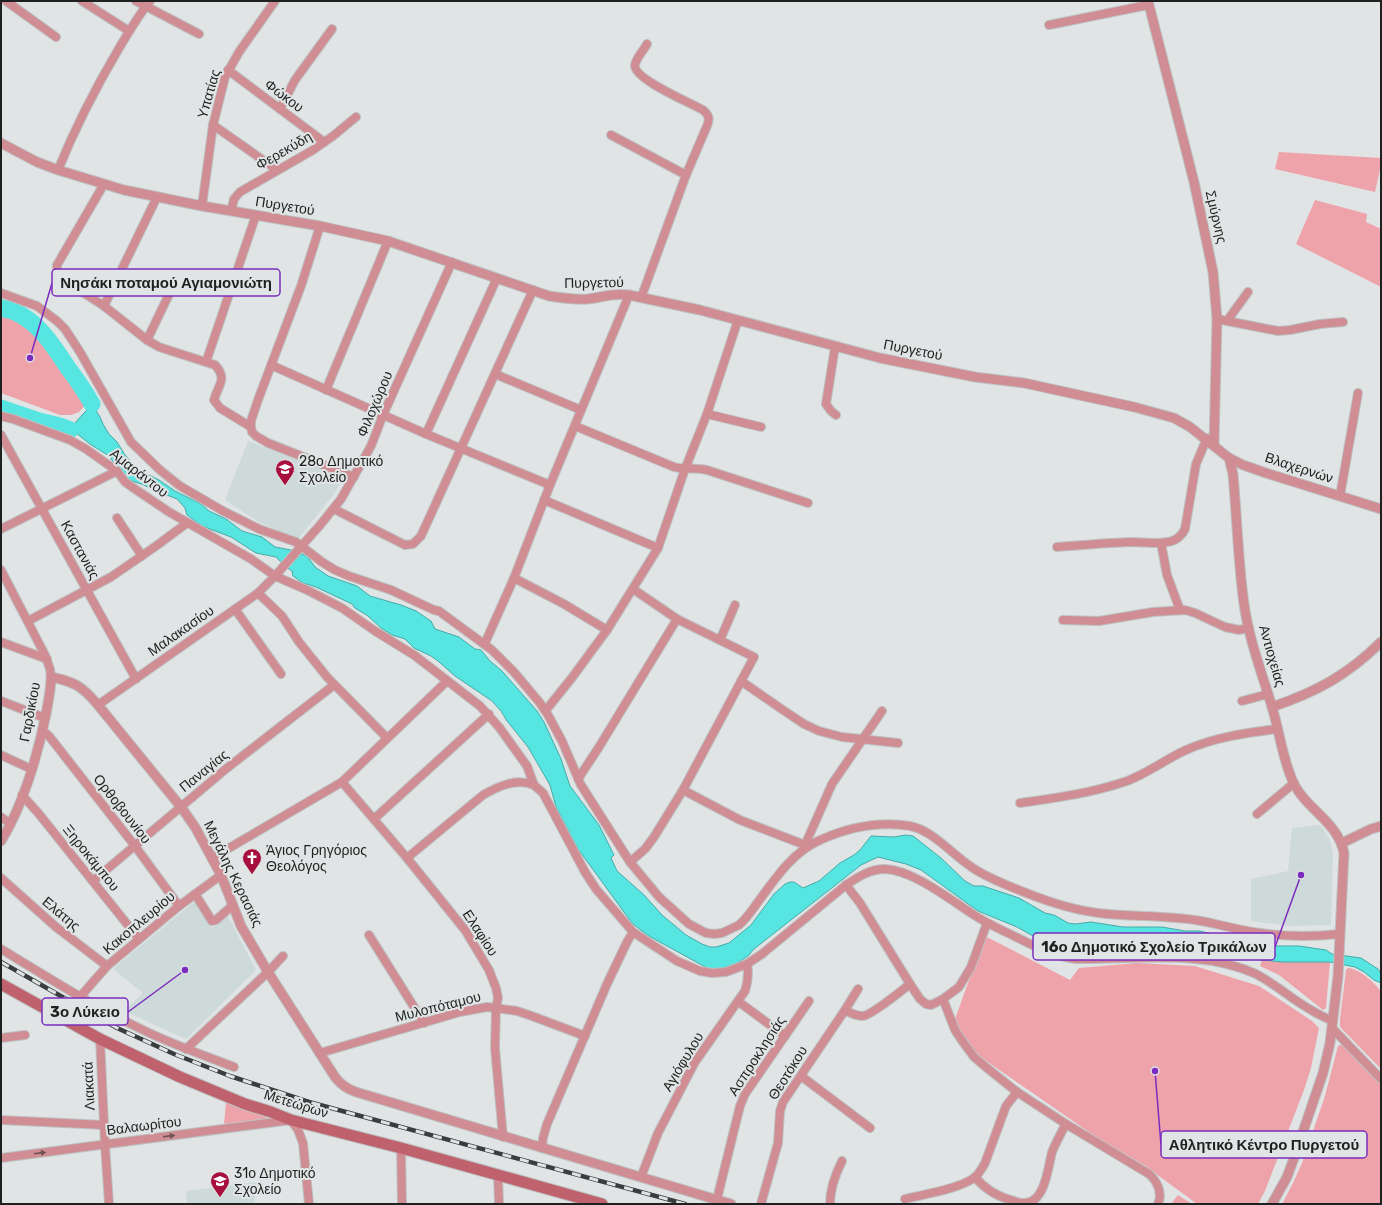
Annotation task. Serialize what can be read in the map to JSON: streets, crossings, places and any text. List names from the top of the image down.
{
  "streets": {
    "main road": ["Μετεώρων"],
    "street": [
      "Υπατίας",
      "Φώκου",
      "Φερεκύδη",
      "Πυργετού",
      "Σμύρνης",
      "Φιλοχώρου",
      "Βλαχερνών",
      "Αμαράντου",
      "Καστανιάς",
      "Μαλακασίου",
      "Αντιοχείας",
      "Γαρδικίου",
      "Παναγίας",
      "Ορθοβουνίου",
      "Ξηροκάμπου",
      "Μεγάλης Κερασιάς",
      "Ελάτης",
      "Κακοπλευρίου",
      "Ελαφίου",
      "Μυλοπόταμου",
      "Ασπροκλησιάς",
      "Αγιόφυλου",
      "Θεοτόκου",
      "Λιακατά",
      "Βαλαωρίτου"
    ]
  },
  "crossings": [
    ["Υπατίας", "Φώκου"],
    ["Υπατίας", "Πυργετού"],
    ["Φώκου", "Φερεκύδη"],
    ["Φερεκύδη", "Πυργετού"],
    ["Πυργετού", "Σμύρνης"],
    ["Πυργετού", "Φιλοχώρου"],
    ["Πυργετού", "Βλαχερνών"],
    ["Σμύρνης", "Βλαχερνών"],
    ["Φιλοχώρου", "Αμαράντου"],
    ["Φιλοχώρου", "Μαλακασίου"],
    ["Βλαχερνών", "Αντιοχείας"],
    ["Αμαράντου", "Μαλακασίου"],
    ["Καστανιάς", "Μαλακασίου"],
    ["Μαλακασίου", "Μεγάλης Κερασιάς"],
    ["Γαρδικίου", "Ορθοβουνίου"],
    ["Γαρδικίου", "Ξηροκάμπου"],
    ["Γαρδικίου", "Μεγάλης Κερασιάς"],
    ["Παναγίας", "Ορθοβουνίου"],
    ["Παναγίας", "Ξηροκάμπου"],
    ["Παναγίας", "Μεγάλης Κερασιάς"],
    ["Ορθοβουνίου", "Κακοπλευρίου"],
    ["Ξηροκάμπου", "Κακοπλευρίου"],
    ["Μεγάλης Κερασιάς", "Κακοπλευρίου"],
    ["Μεγάλης Κερασιάς", "Ελαφίου"],
    ["Μεγάλης Κερασιάς", "Μυλοπόταμου"],
    ["Μεγάλης Κερασιάς", "Ασπροκλησιάς"],
    ["Μεγάλης Κερασιάς", "Αγιόφυλου"],
    ["Ελάτης", "Κακοπλευρίου"],
    ["Ελαφίου", "Μυλοπόταμου"],
    ["Λιακατά", "Μετεώρων"],
    ["Λιακατά", "Βαλαωρίτου"],
    ["Μετεώρων", "Βαλαωρίτου"]
  ],
  "places": {
    "other": [
      "Νησάκι ποταμού Αγιαμονιώτη",
      "16ο Δημοτικό Σχολείο Τρικάλων",
      "3ο Λύκειο",
      "Αθλητικό Κέντρο Πυργετού"
    ],
    "school or university": ["28ο Δημοτικό Σχολείο", "31ο Δημοτικό Σχολείο"],
    "church": ["Άγιος Γρηγόριος Θεολόγος"]
  }
}
